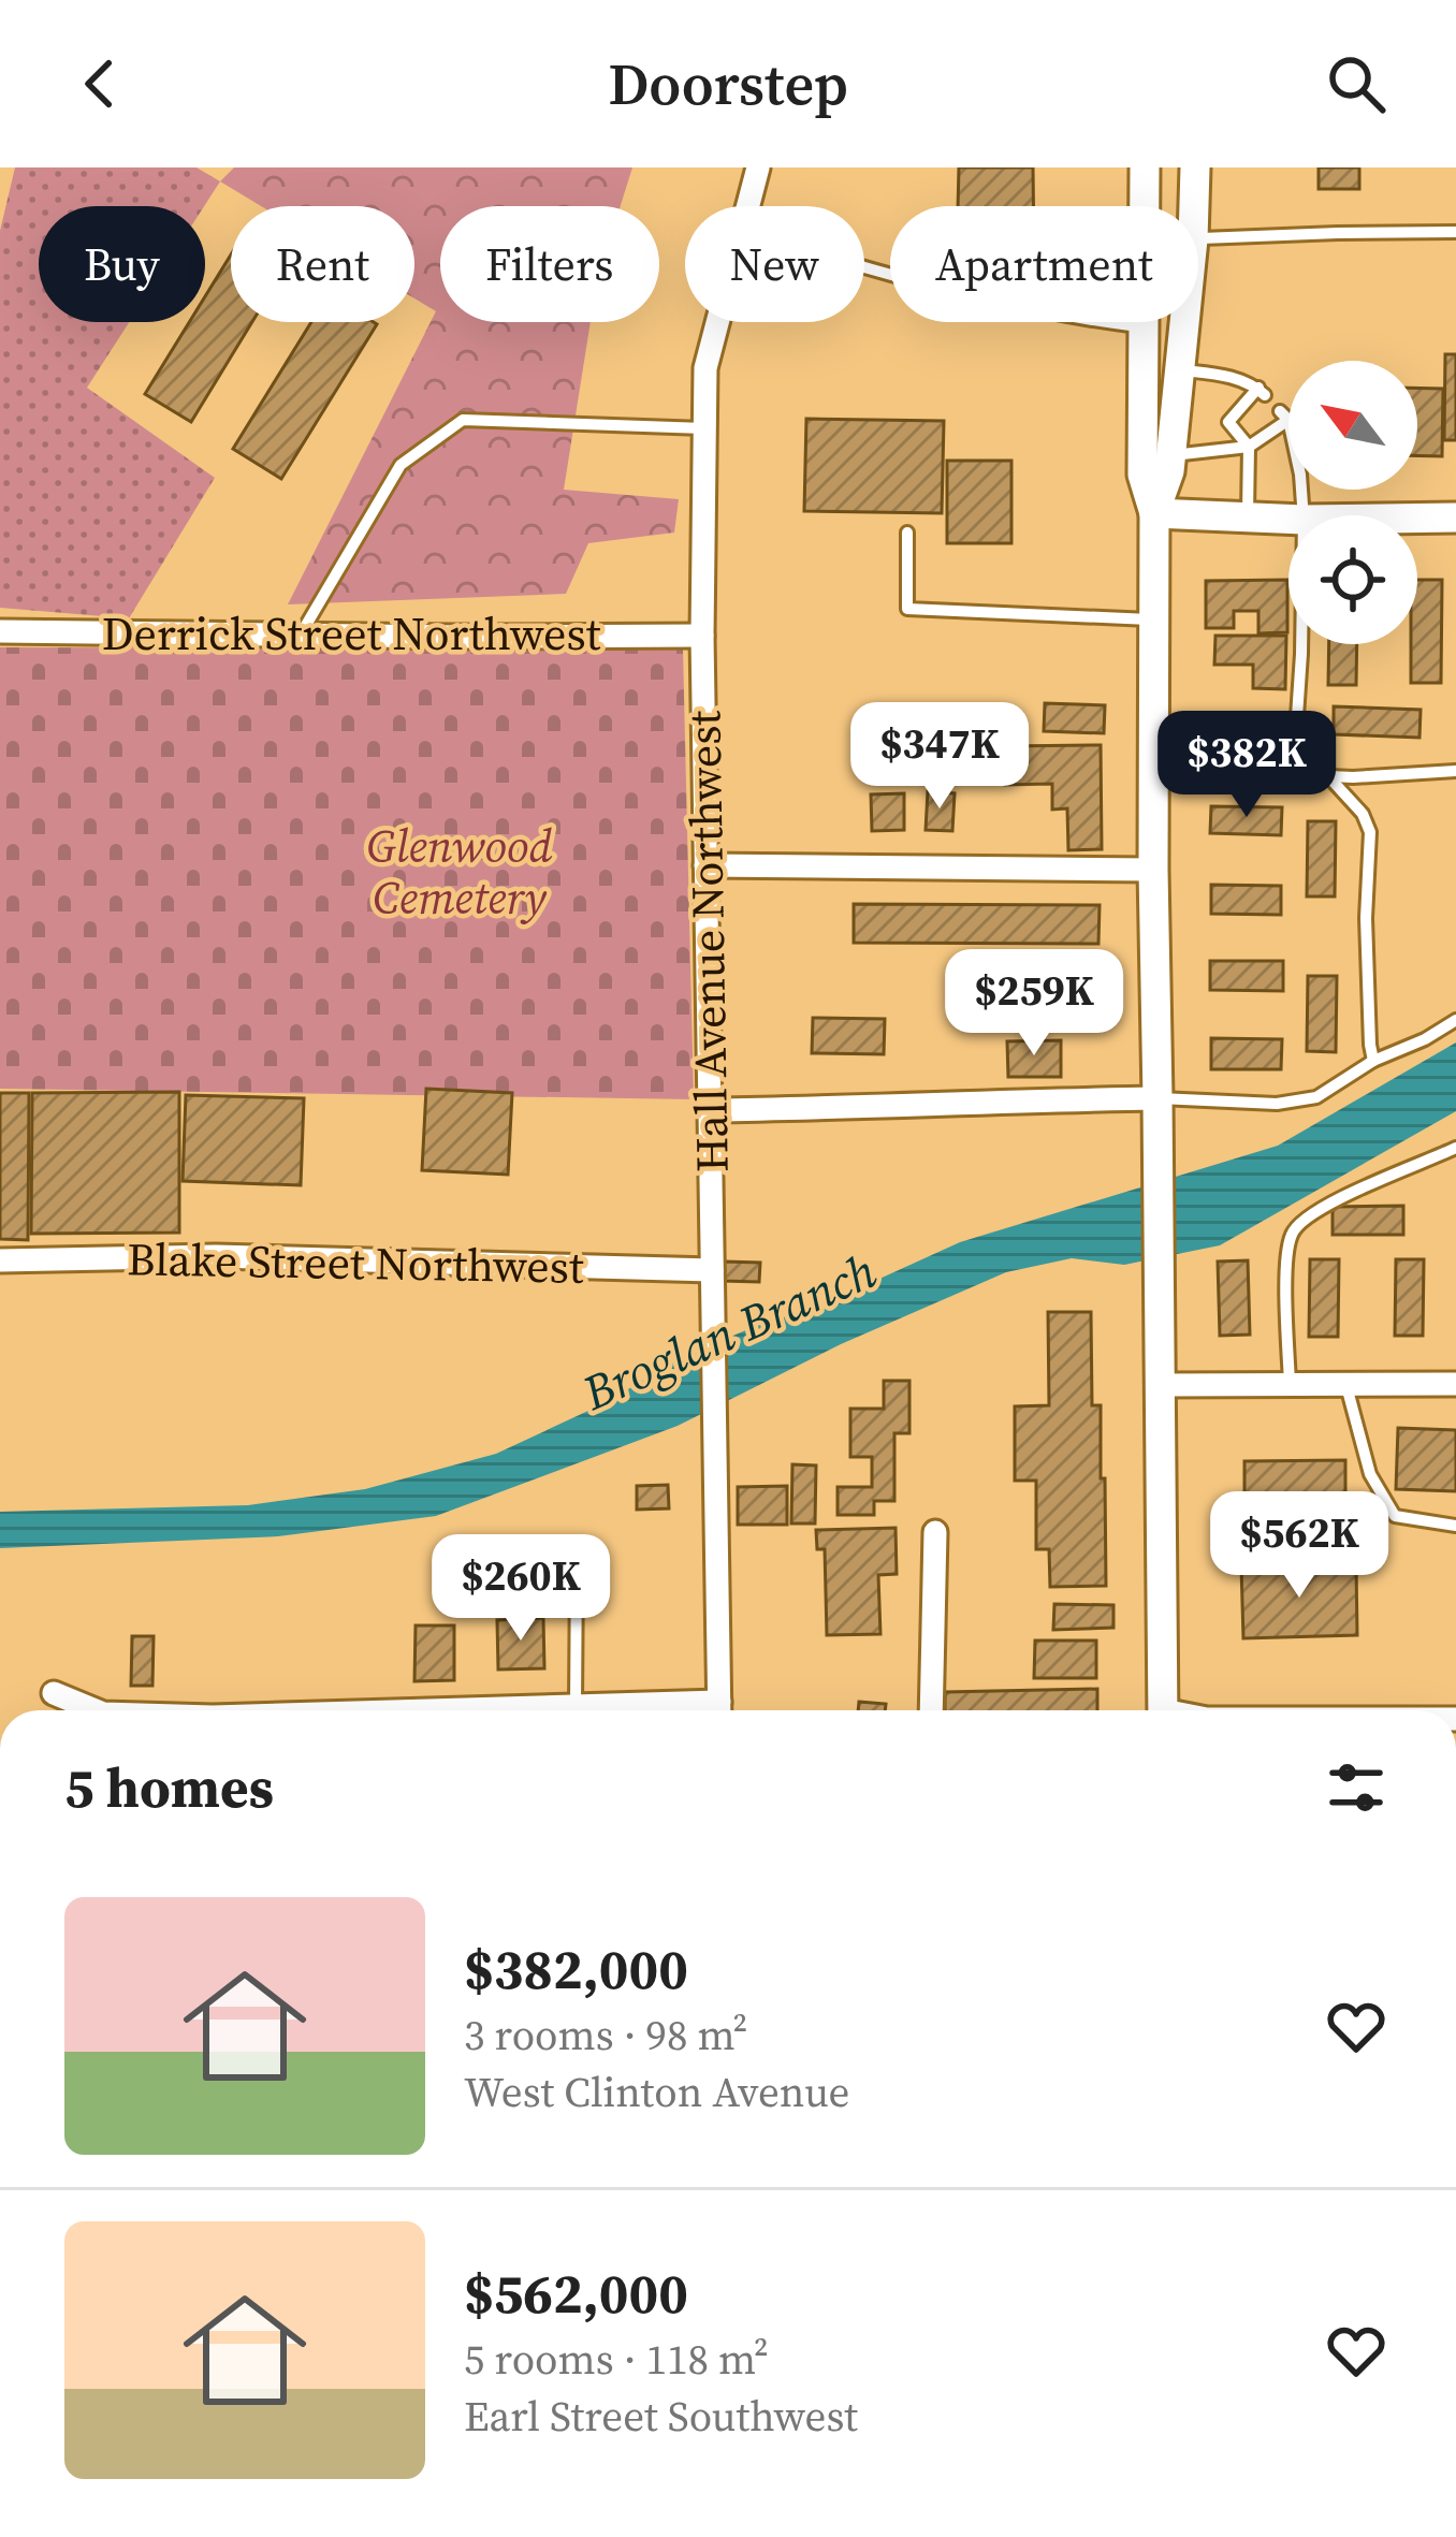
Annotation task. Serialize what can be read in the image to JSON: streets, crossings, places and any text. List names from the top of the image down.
{
  "streets": {
    "street": ["Derrick Street Northwest", "Hall Avenue Northwest", "Blake Street Northwest"]
  },
  "crossings": [
    ["Derrick Street Northwest", "Hall Avenue Northwest"],
    ["Hall Avenue Northwest", "Blake Street Northwest"]
  ],
  "water": ["Broglan Branch"],
  "parks": ["Glenwood Cemetery"],
  "north": "top left",
  "page": {
    "header": "Doorstep",
    "chip": [
      "Buy",
      "Rent",
      "Filters",
      "New",
      "Apartment"
    ],
    "price": [
      "$347K",
      "$382K",
      "$259K",
      "$562K",
      "$260K"
    ],
    "heading": "5 homes",
    "list": [
      {
        "name": "$382,000",
        "note": "3 rooms · 98 m² · West Clinton Avenue"
      },
      {
        "name": "$562,000",
        "note": "5 rooms · 118 m² · Earl Street Southwest"
      }
    ]
  }
}
